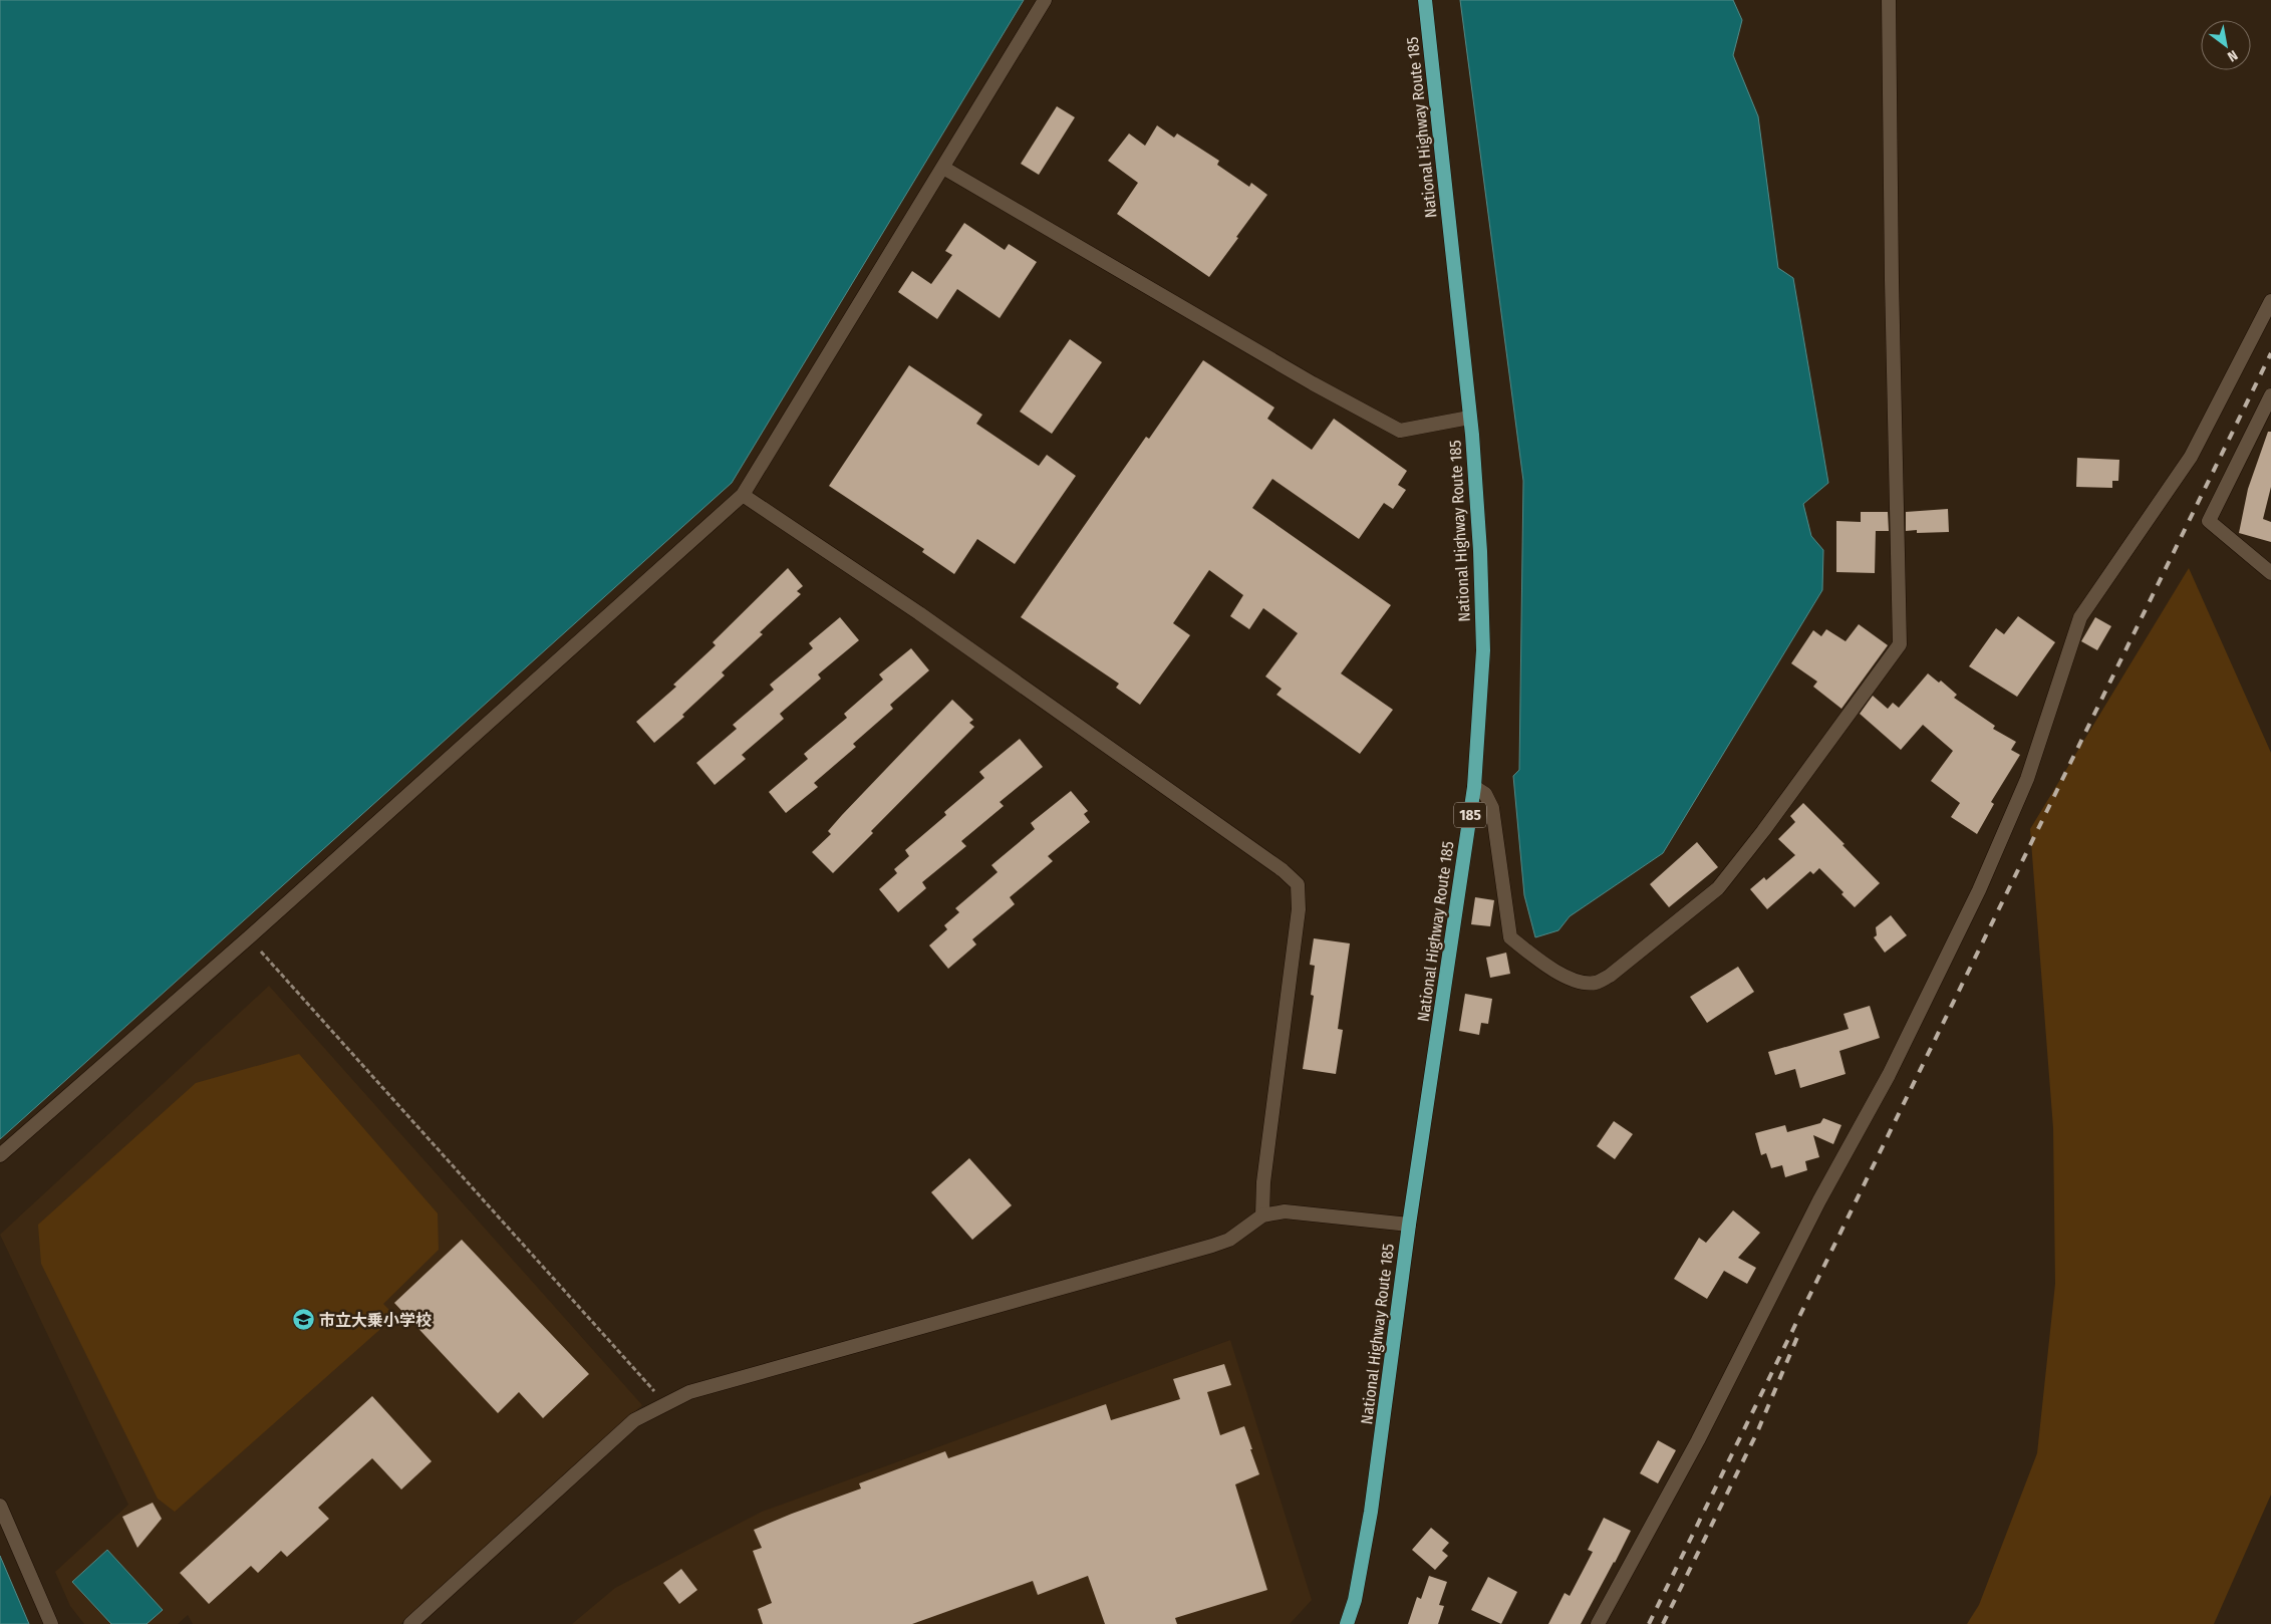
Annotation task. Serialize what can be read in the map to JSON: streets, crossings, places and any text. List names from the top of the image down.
{
  "streets": {
    "highway": ["National Highway Route 185", "185"]
  },
  "places": {
    "school or university": ["市立大乗小学校"]
  },
  "north": "bottom right"
}
